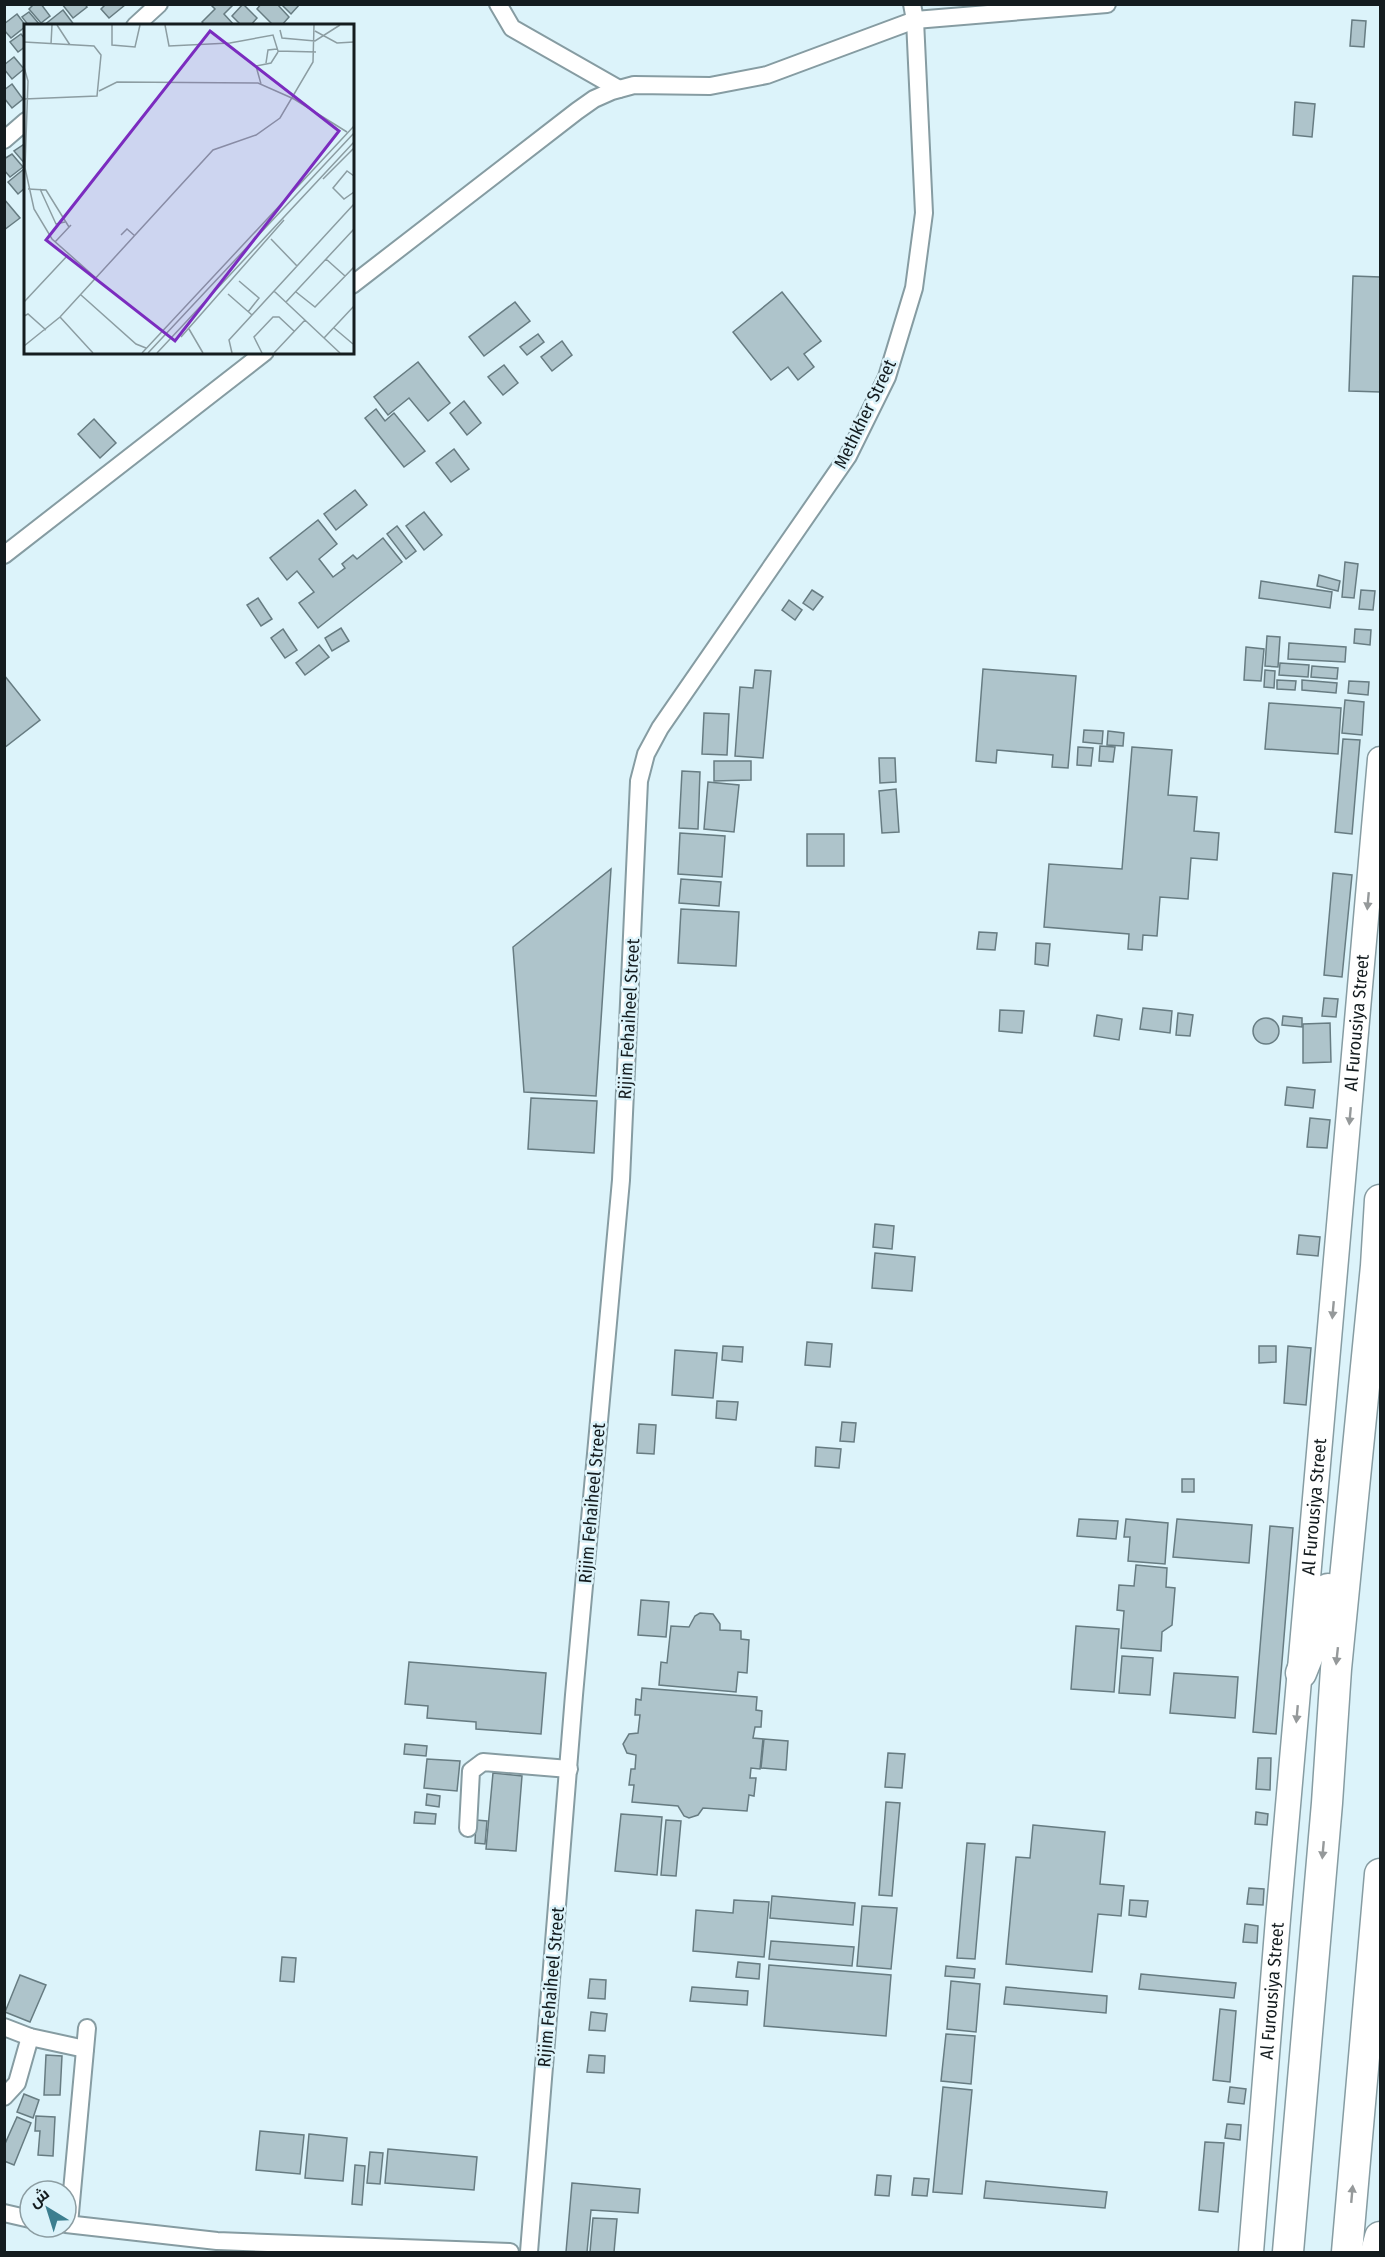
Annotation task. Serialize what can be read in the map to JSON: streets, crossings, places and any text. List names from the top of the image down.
{
  "streets": {
    "highway": ["Al Furousiya Street"],
    "street": ["Methkher Street", "Rijim Fehaiheel Street"]
  },
  "crossings": [
    ["Methkher Street", "Rijim Fehaiheel Street"]
  ],
  "one_way": ["Al Furousiya Street"],
  "north": "top left"
}
